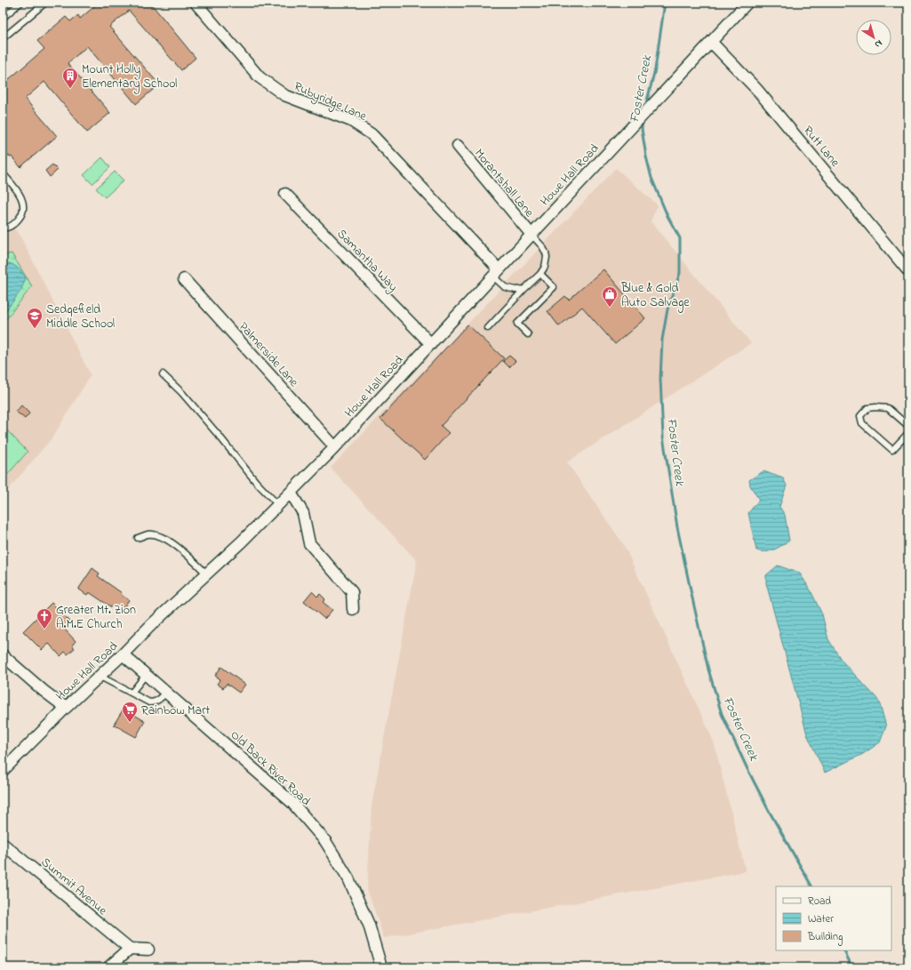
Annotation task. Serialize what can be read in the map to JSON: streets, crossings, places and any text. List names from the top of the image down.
{
  "streets": {
    "street": [
      "Rubyridge Lane",
      "Rutt Lane",
      "Howe Hall Road",
      "Morantshall Lane",
      "Samantha Way",
      "Palmerside Lane",
      "Old Back River Road",
      "Summit Avenue"
    ]
  },
  "crossings": [
    ["Rubyridge Lane", "Howe Hall Road"],
    ["Rutt Lane", "Howe Hall Road"],
    ["Howe Hall Road", "Morantshall Lane"],
    ["Howe Hall Road", "Samantha Way"],
    ["Howe Hall Road", "Palmerside Lane"],
    ["Howe Hall Road", "Old Back River Road"]
  ],
  "water": ["Foster Creek"],
  "places": {
    "building": ["Mount Holly Elementary School"],
    "shop": ["Blue & Gold Auto Salvage"],
    "school or university": ["Sedgefield Middle School"],
    "church": ["Greater Mt. Zion A.M.E Church"],
    "supermarket": ["Rainbow Mart"]
  },
  "legend": ["Road", "Water", "Building"],
  "north": "bottom right"
}
